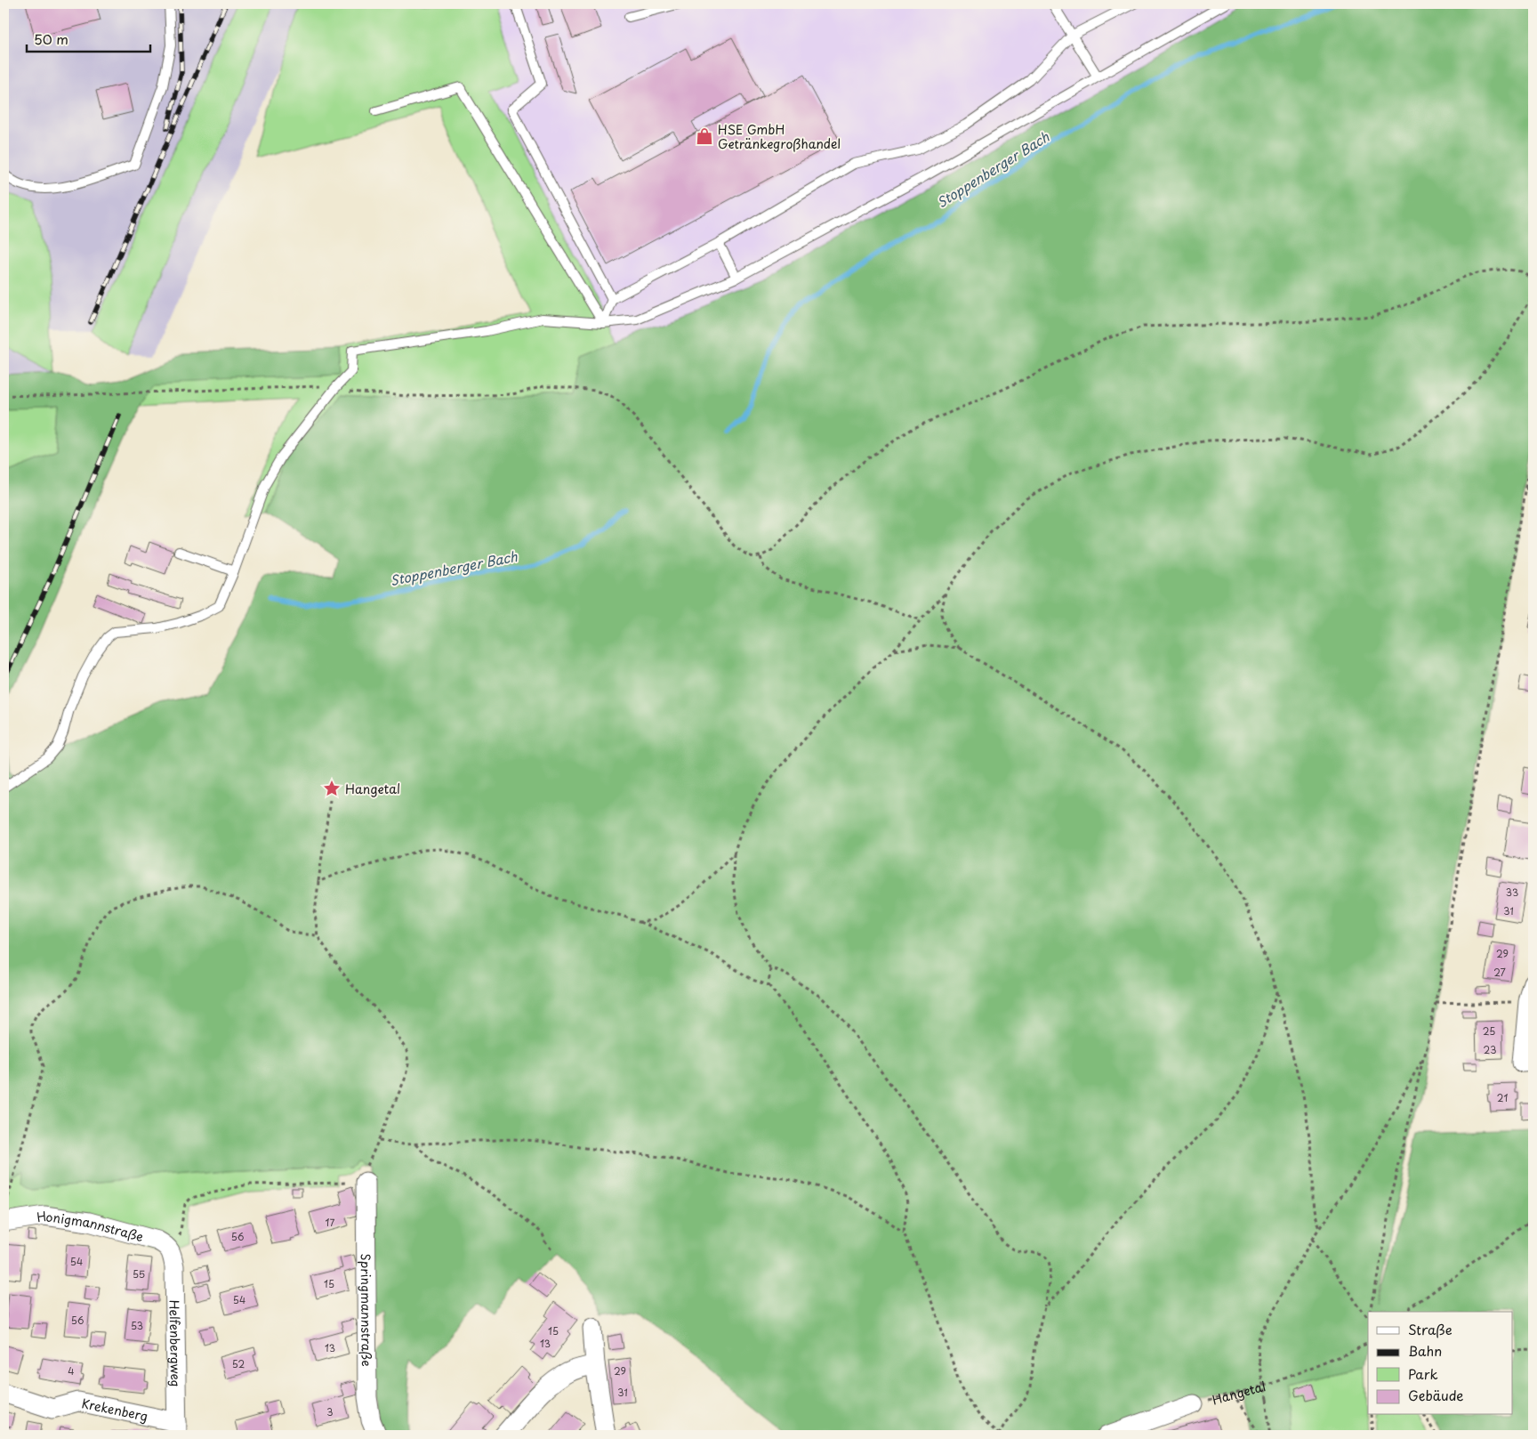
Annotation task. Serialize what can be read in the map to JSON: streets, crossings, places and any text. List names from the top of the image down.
{
  "streets": {
    "street": [
      "Honigmannstraße",
      "Springmannstraße",
      "Helfenbergweg",
      "Krekenberg"
    ],
    "path": ["Hangetal"]
  },
  "crossings": [
    ["Honigmannstraße", "Helfenbergweg"],
    ["Helfenbergweg", "Krekenberg"]
  ],
  "water": ["Stoppenberger Bach"],
  "places": {
    "shop": ["HSE GmbH Getränkegroßhandel"],
    "place": ["Hangetal"]
  },
  "house_numbers": [
    "33",
    "31",
    "29",
    "27",
    "25",
    "23",
    "21",
    "17",
    "56",
    "54",
    "55",
    "15",
    "54",
    "56",
    "53",
    "15",
    "13",
    "13",
    "52",
    "4",
    "29",
    "31",
    "3"
  ],
  "legend": [
    "Straße",
    "Bahn",
    "Park",
    "Gebäude"
  ],
  "scale_bar": "50 m"
}
